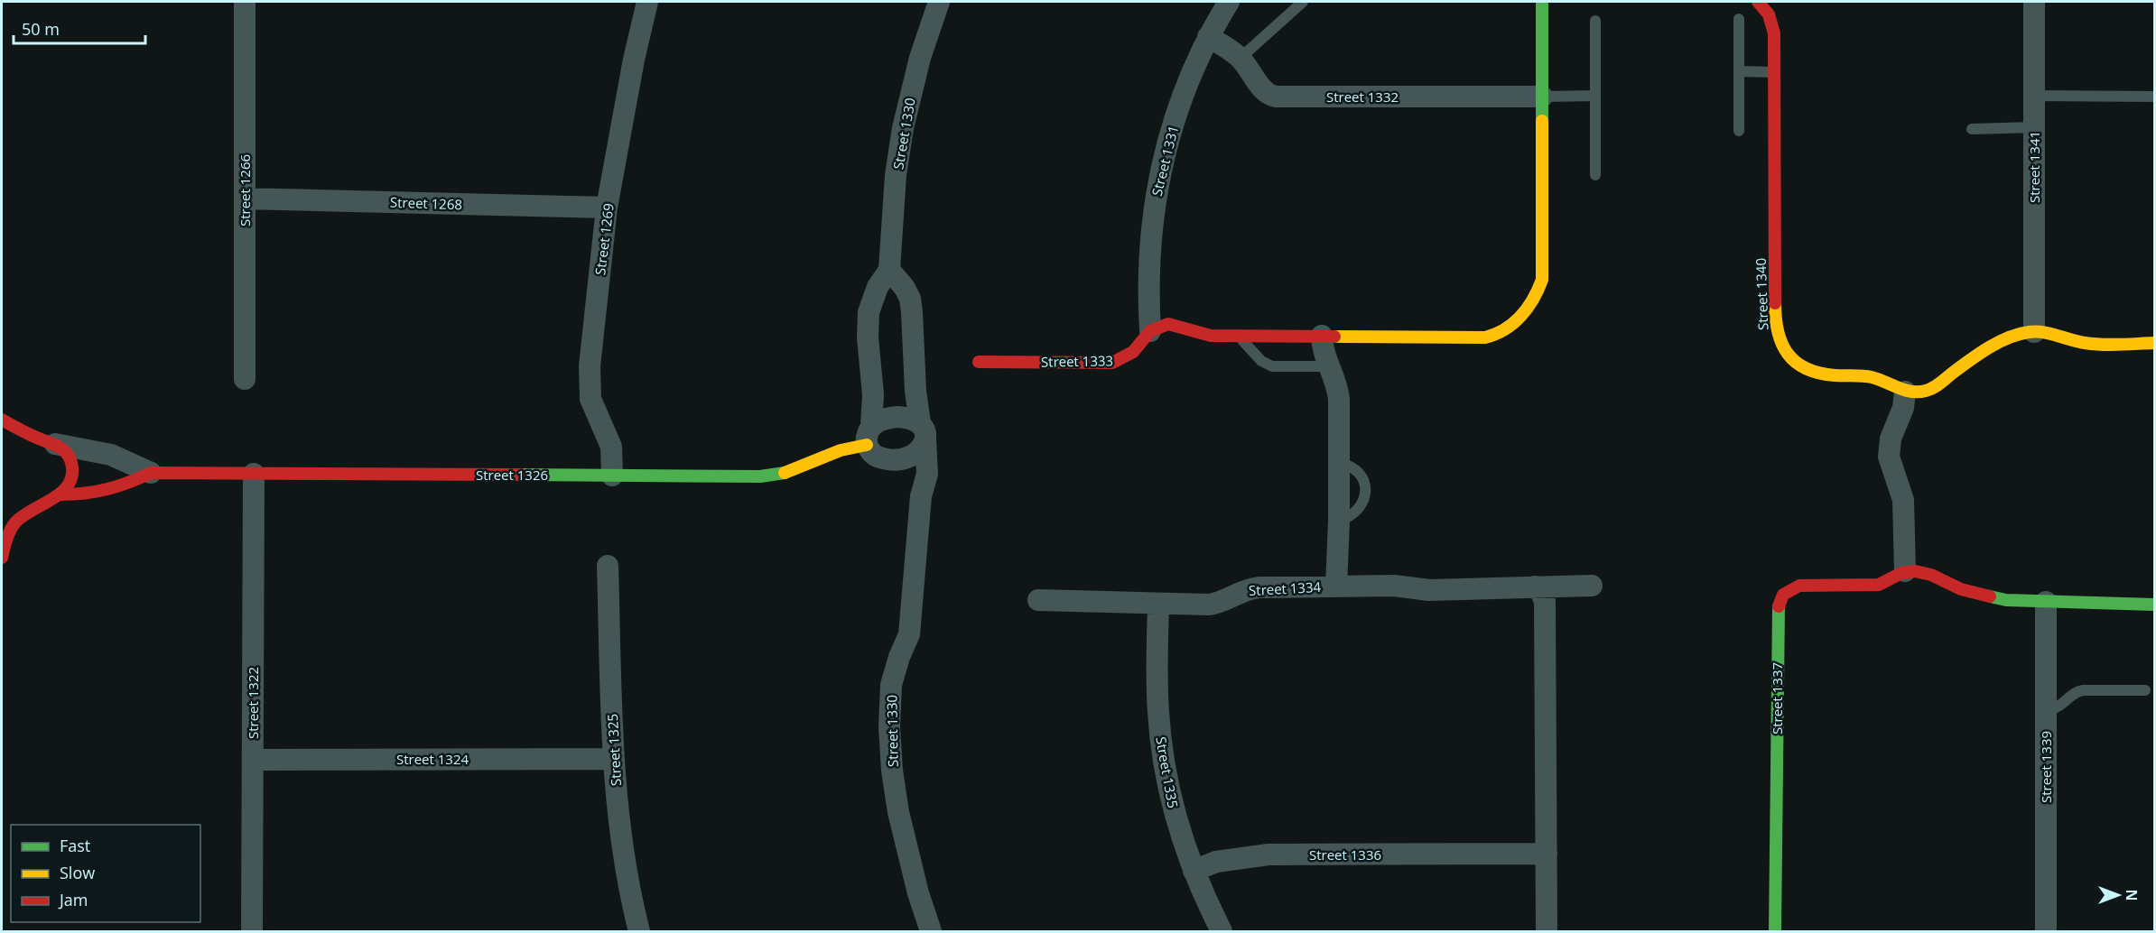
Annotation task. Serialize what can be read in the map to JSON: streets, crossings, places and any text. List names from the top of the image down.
{
  "streets": {
    "street": [
      "Street 1332",
      "Street 1330",
      "Street 1331",
      "Street 1341",
      "Street 1266",
      "Street 1268",
      "Street 1269",
      "Street 1340",
      "Street 1333",
      "Street 1326",
      "Street 1334",
      "Street 1337",
      "Street 1322",
      "Street 1325",
      "Street 1324",
      "Street 1339",
      "Street 1335",
      "Street 1336"
    ]
  },
  "crossings": [
    ["Street 1332", "Street 1331"],
    ["Street 1330", "Street 1326"],
    ["Street 1331", "Street 1333"],
    ["Street 1266", "Street 1268"],
    ["Street 1268", "Street 1269"],
    ["Street 1269", "Street 1326"],
    ["Street 1326", "Street 1322"],
    ["Street 1334", "Street 1335"],
    ["Street 1322", "Street 1324"],
    ["Street 1325", "Street 1324"],
    ["Street 1335", "Street 1336"]
  ],
  "legend": ["Fast", "Slow", "Jam"],
  "scale_bar": "50 m",
  "north": "right"
}
